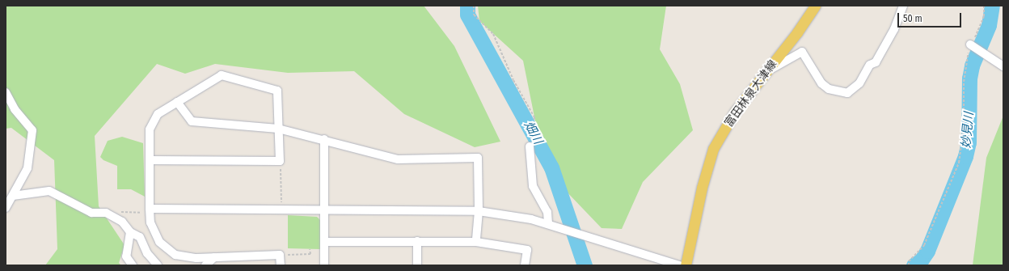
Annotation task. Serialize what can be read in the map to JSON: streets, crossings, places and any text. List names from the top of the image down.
{
  "streets": {
    "main road": ["富田林泉大津線"]
  },
  "water": ["妙見川", "畑川"],
  "scale_bar": "50 m"
}
